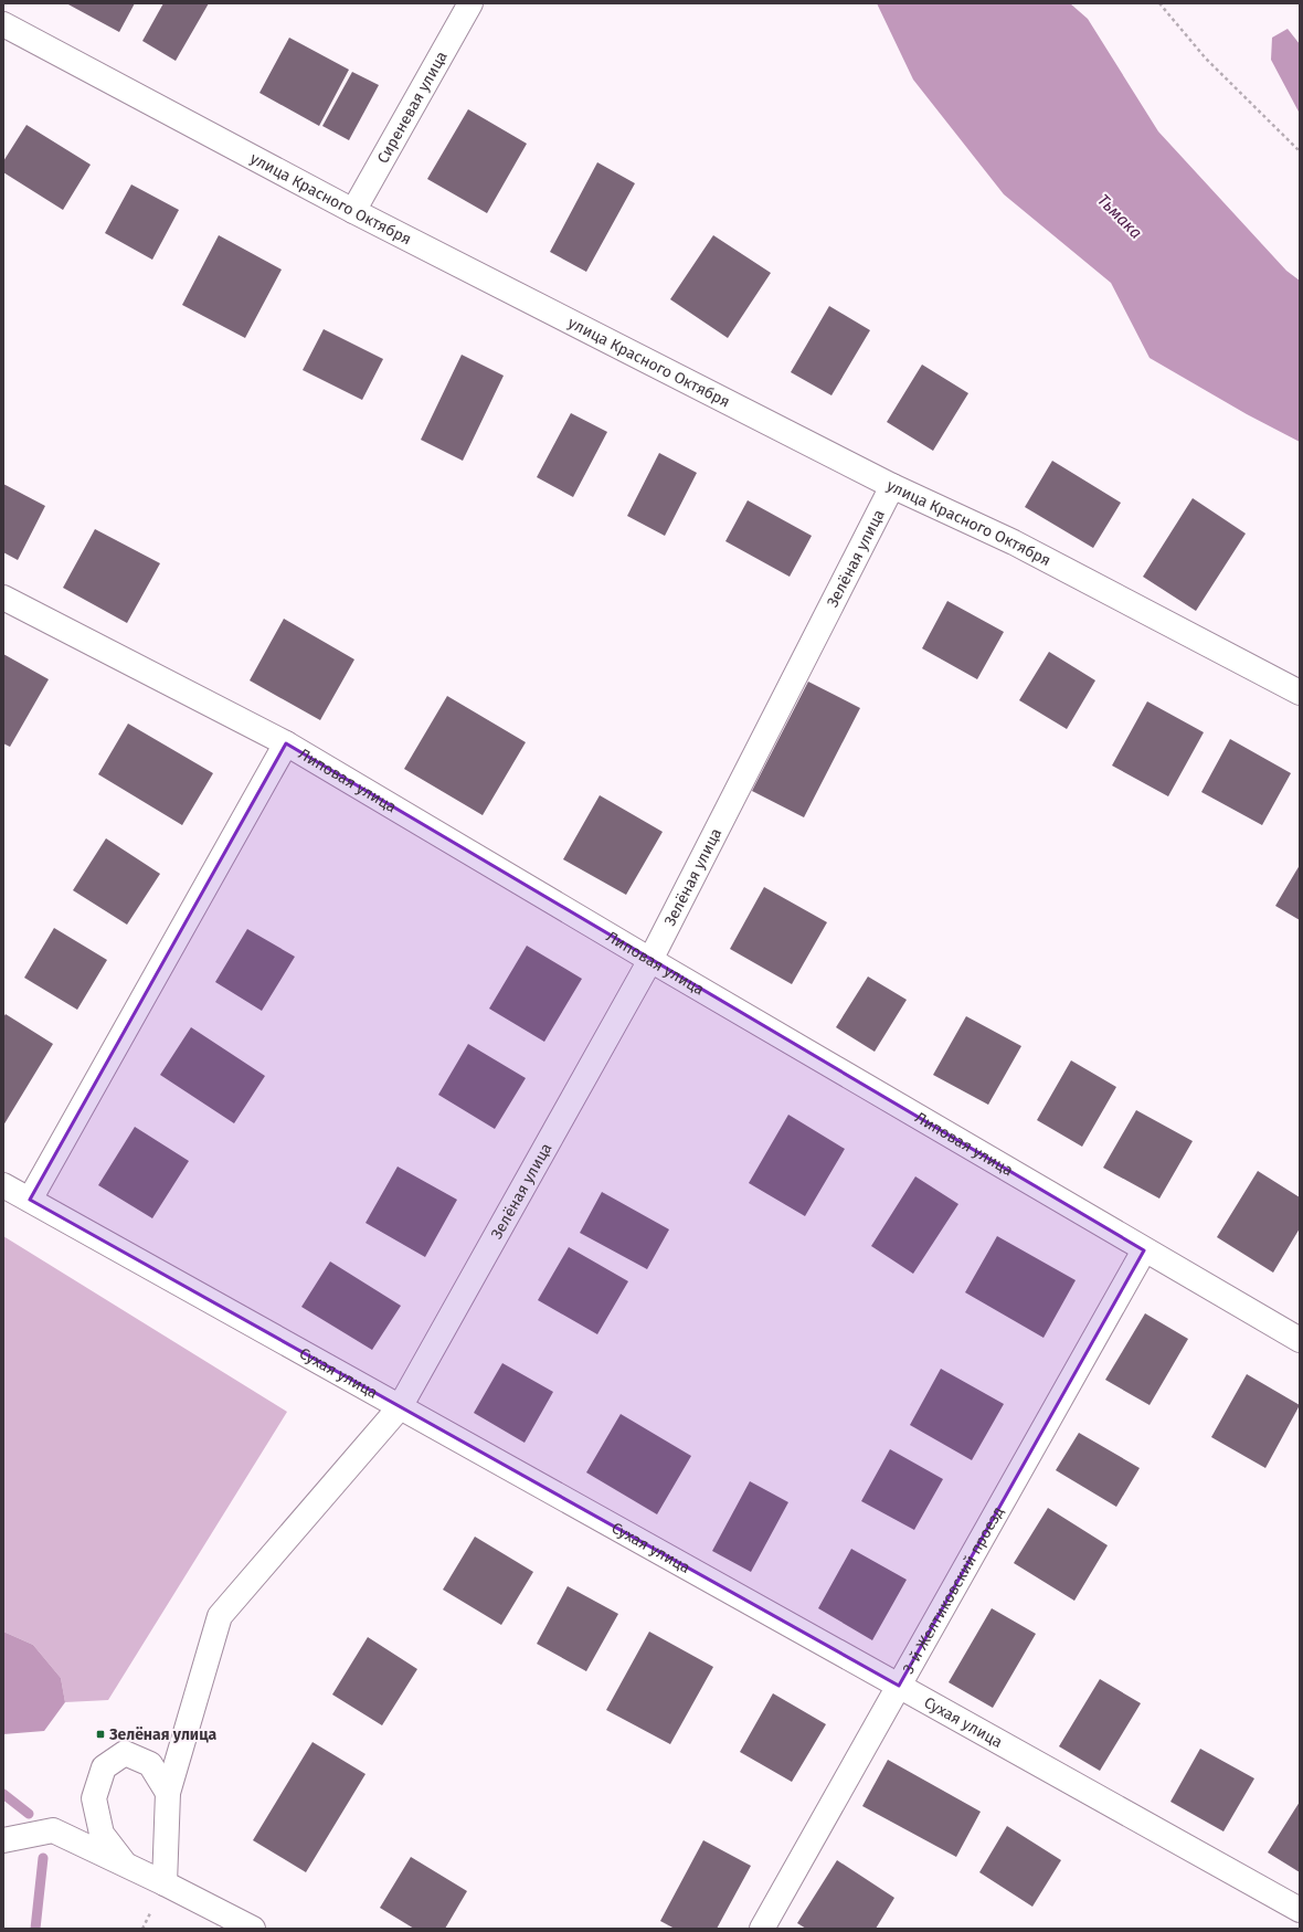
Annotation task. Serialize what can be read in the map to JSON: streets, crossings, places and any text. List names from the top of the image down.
{
  "streets": {
    "street": [
      "Сиреневая улица",
      "улица Красного Октября",
      "Зелёная улица",
      "Липовая улица",
      "Сухая улица",
      "3-й Желтиковский проезд"
    ]
  },
  "crossings": [
    ["Сиреневая улица", "улица Красного Октября"],
    ["улица Красного Октября", "Зелёная улица"],
    ["Зелёная улица", "Липовая улица"],
    ["Зелёная улица", "Сухая улица"],
    ["Липовая улица", "3-й Желтиковский проезд"],
    ["Сухая улица", "3-й Желтиковский проезд"]
  ],
  "water": ["Тьмака"],
  "places": {
    "transit": ["Зелёная улица"]
  }
}
